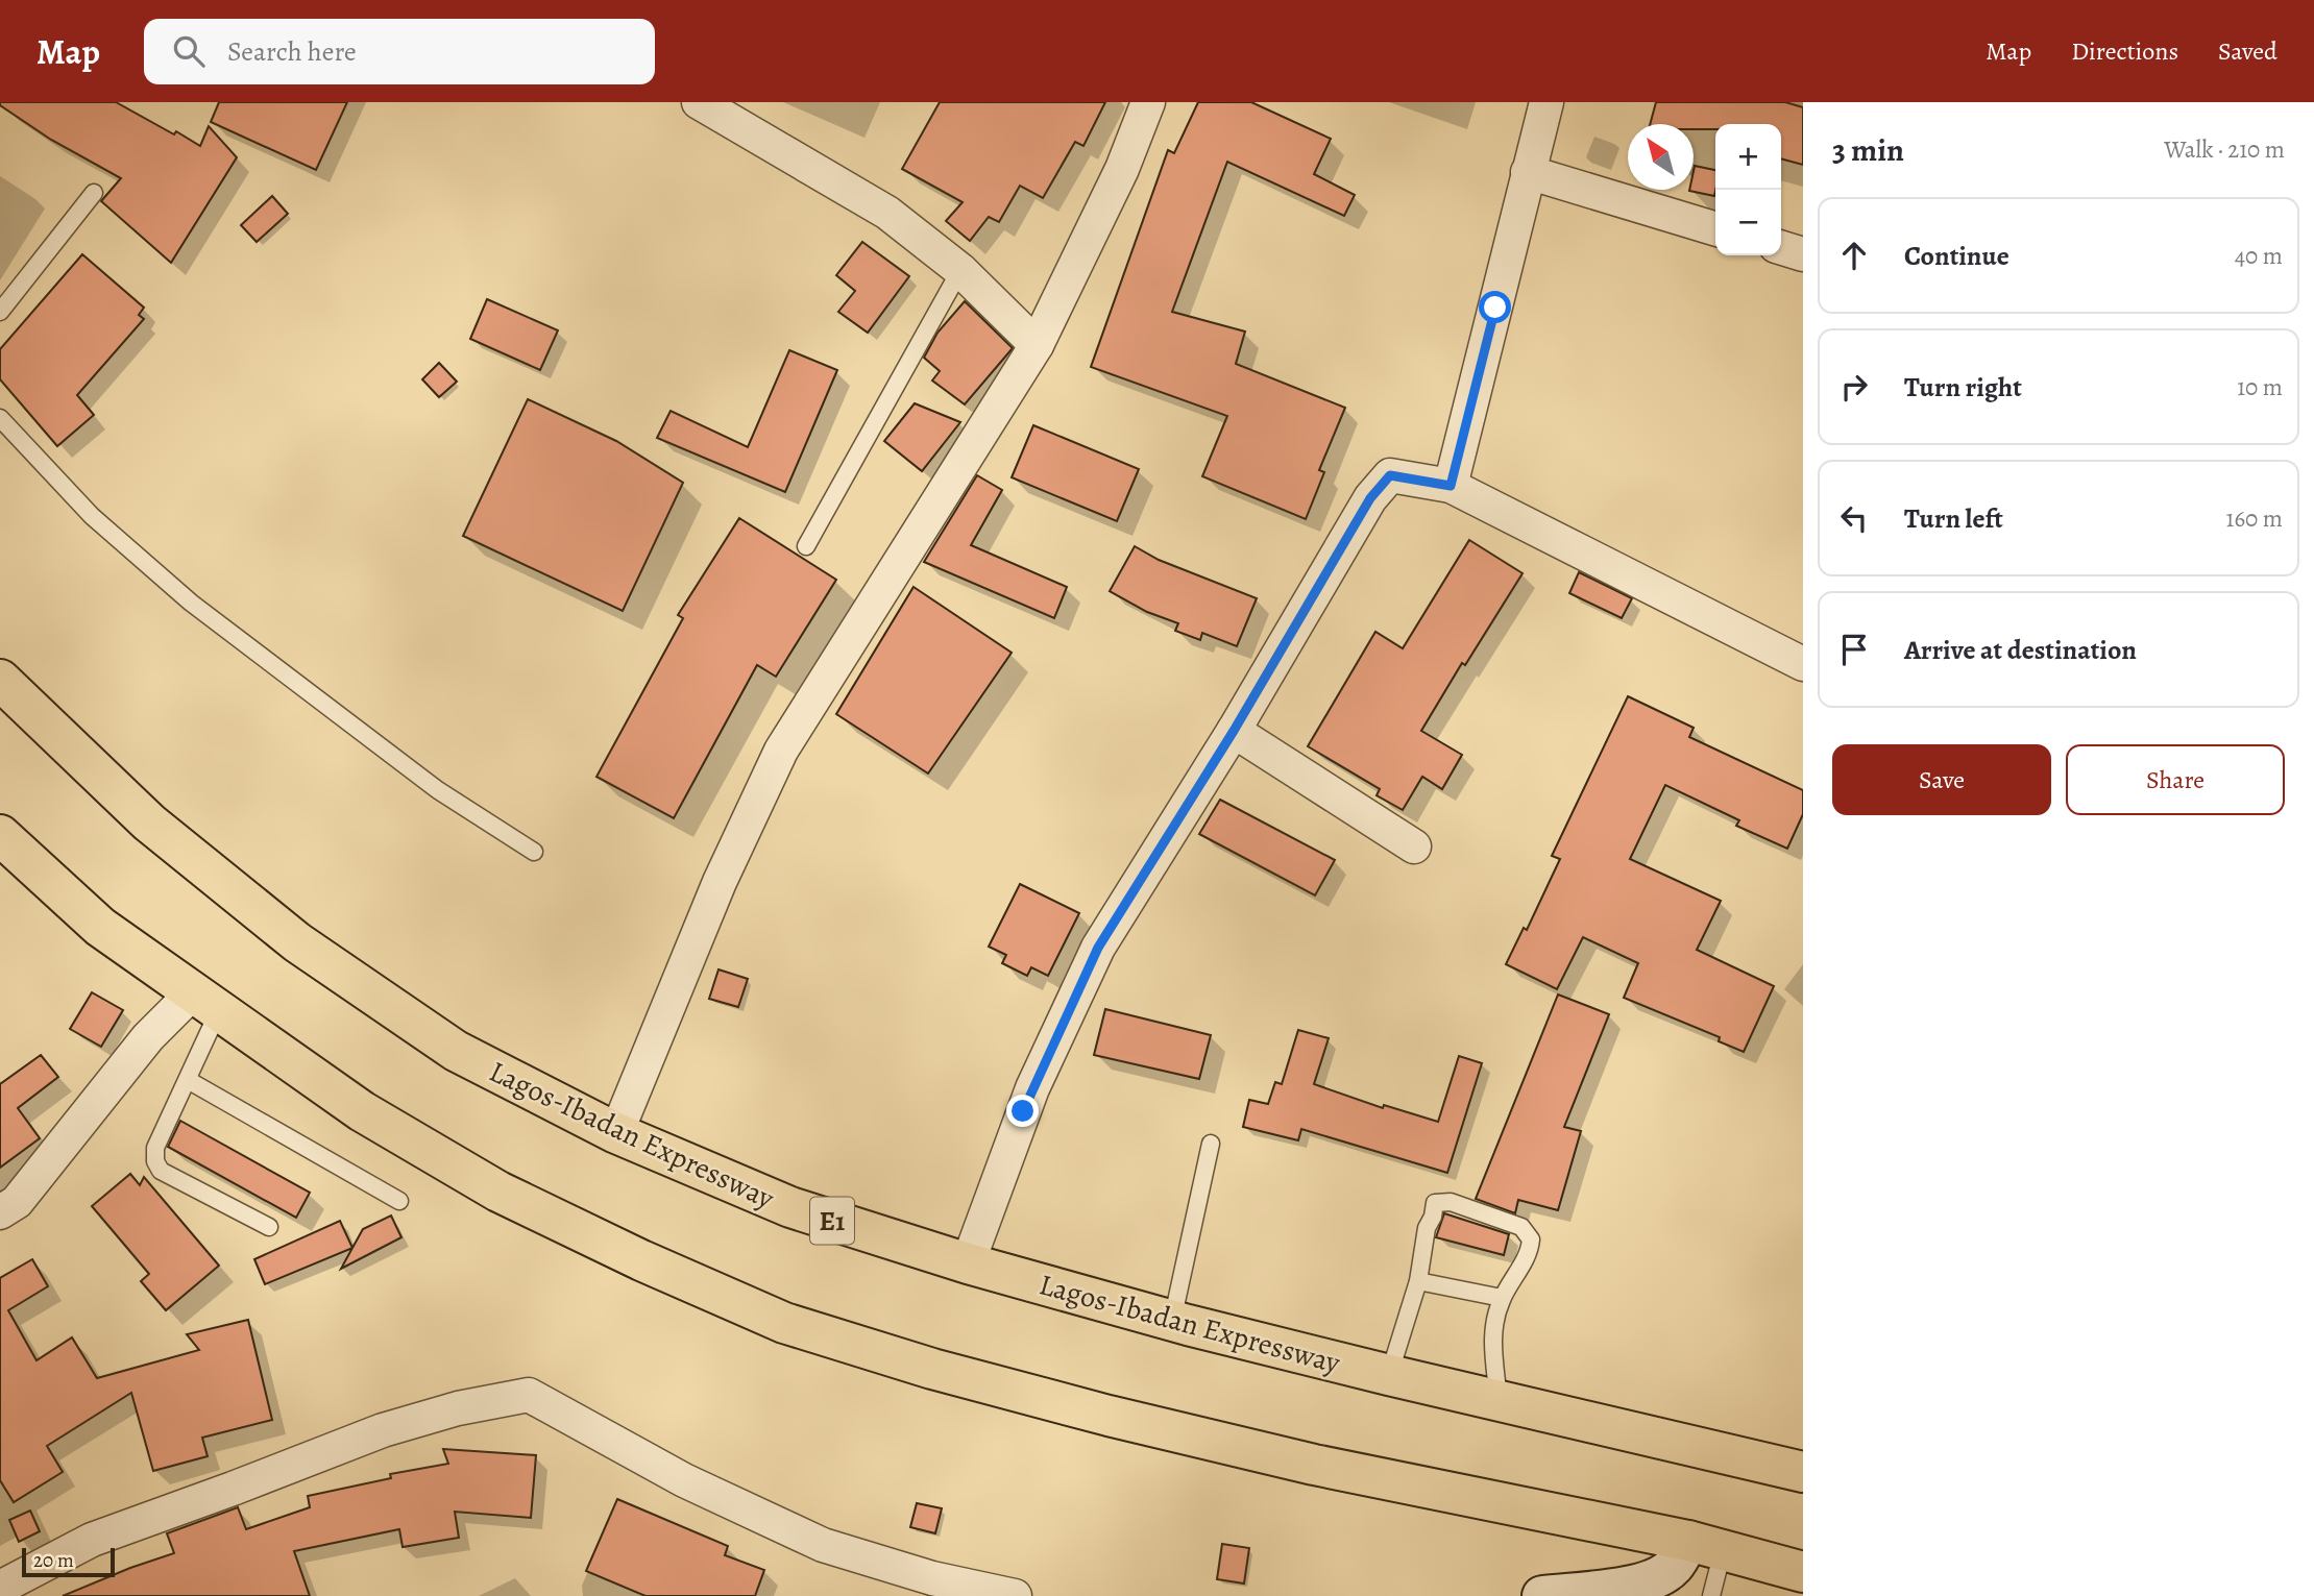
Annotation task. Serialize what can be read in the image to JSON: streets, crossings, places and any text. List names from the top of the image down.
{
  "streets": {
    "highway": ["Lagos-Ibadan Expressway", "E1"]
  },
  "scale_bar": "20 m",
  "north": "top left",
  "page": {
    "header": "Map",
    "search": "Search here",
    "nav": ["Map", "Directions", "Saved"],
    "heading": ["3 min", "Walk · 210 m"],
    "map_buttons": ["+", "−"],
    "list": [
      ["Continue", "40 m"],
      ["Turn right", "10 m"],
      ["Turn left", "160 m"],
      "Arrive at destination"
    ],
    "buttons": ["Save", "Share"],
    "scale": "20 m"
  }
}
